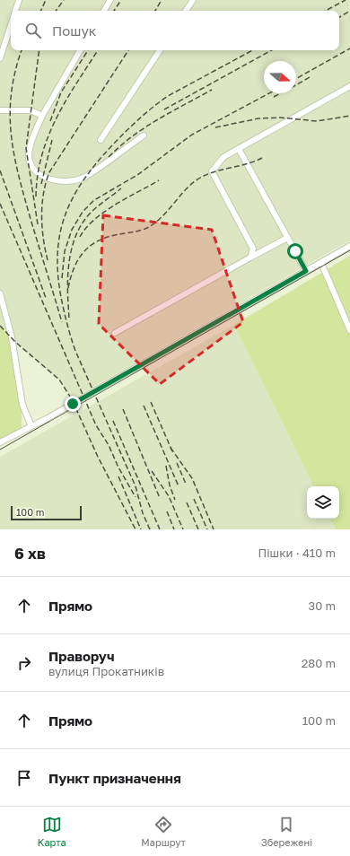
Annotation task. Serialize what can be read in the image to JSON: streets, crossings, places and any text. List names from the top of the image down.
{
  "scale_bar": "100 m",
  "north": "right",
  "page": {
    "search": "Пошук",
    "scale": "100 m",
    "heading": ["6 хв", "Пішки · 410 m"],
    "list": [
      ["Прямо", "30 m"],
      ["Праворуч", "вулиця Прокатників", "280 m"],
      ["Прямо", "100 m"],
      "Пункт призначення"
    ],
    "nav": ["Карта", "Маршрут", "Збережені"]
  }
}
